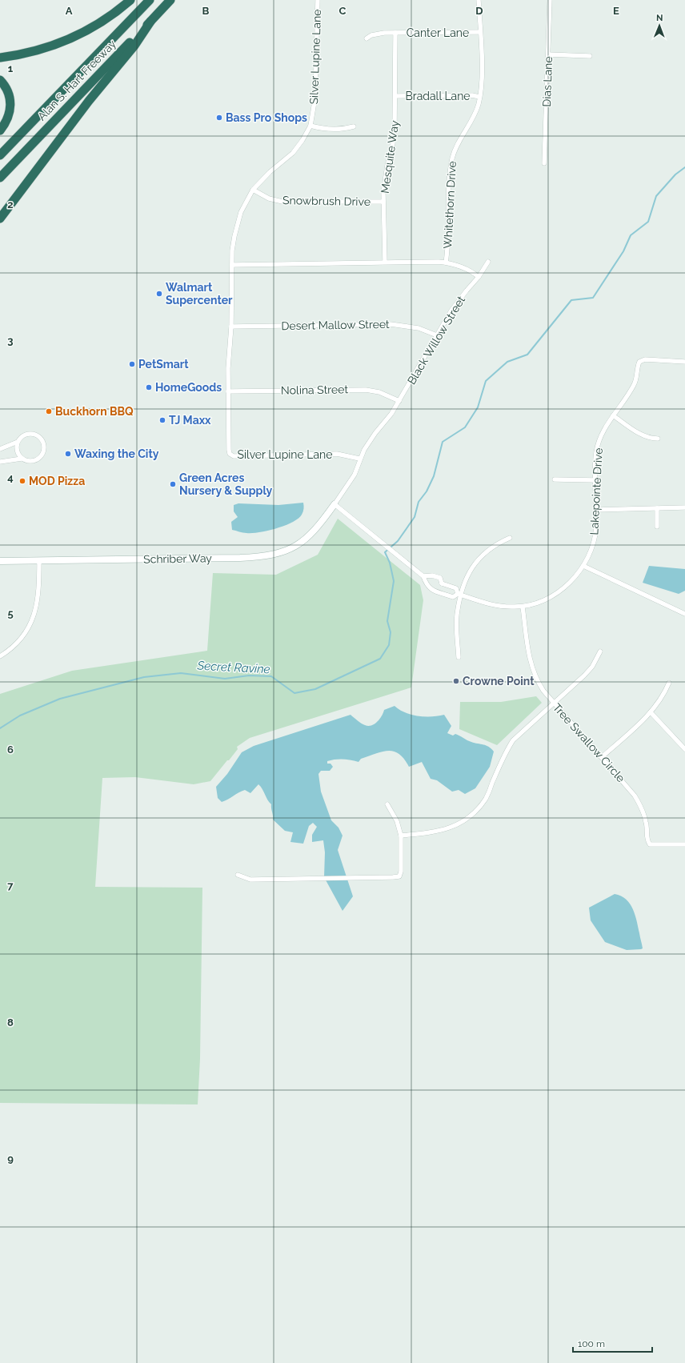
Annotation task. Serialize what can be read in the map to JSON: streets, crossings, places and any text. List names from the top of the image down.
{
  "streets": {
    "highway": ["Alan S. Hart Freeway"],
    "street": [
      "Canter Lane",
      "Silver Lupine Lane",
      "Dias Lane",
      "Bradall Lane",
      "Mesquite Way",
      "Snowbrush Drive",
      "Whitethorn Drive",
      "Desert Mallow Street",
      "Black Willow Street",
      "Nolina Street",
      "Lakepointe Drive",
      "Schriber Way",
      "Tree Swallow Circle"
    ]
  },
  "crossings": [
    ["Canter Lane", "Mesquite Way"],
    ["Canter Lane", "Whitethorn Drive"],
    ["Silver Lupine Lane", "Snowbrush Drive"],
    ["Silver Lupine Lane", "Desert Mallow Street"],
    ["Silver Lupine Lane", "Black Willow Street"],
    ["Silver Lupine Lane", "Nolina Street"],
    ["Bradall Lane", "Mesquite Way"],
    ["Bradall Lane", "Whitethorn Drive"],
    ["Mesquite Way", "Snowbrush Drive"],
    ["Desert Mallow Street", "Black Willow Street"],
    ["Black Willow Street", "Nolina Street"],
    ["Black Willow Street", "Lakepointe Drive"],
    ["Black Willow Street", "Schriber Way"],
    ["Lakepointe Drive", "Schriber Way"],
    ["Lakepointe Drive", "Tree Swallow Circle"]
  ],
  "water": ["Secret Ravine"],
  "places": [
    "Bass Pro Shops",
    "Walmart Supercenter",
    "PetSmart",
    "HomeGoods",
    "Buckhorn BBQ",
    "TJ Maxx",
    "Waxing the City",
    "MOD Pizza",
    "Green Acres Nursery & Supply",
    "Crowne Point"
  ],
  "scale_bar": "100 m",
  "north": "top",
  "grid": {
    "columns": [
      "A",
      "B",
      "C",
      "D",
      "E"
    ],
    "rows": [
      "1",
      "2",
      "3",
      "4",
      "5",
      "6",
      "7",
      "8",
      "9"
    ]
  }
}
